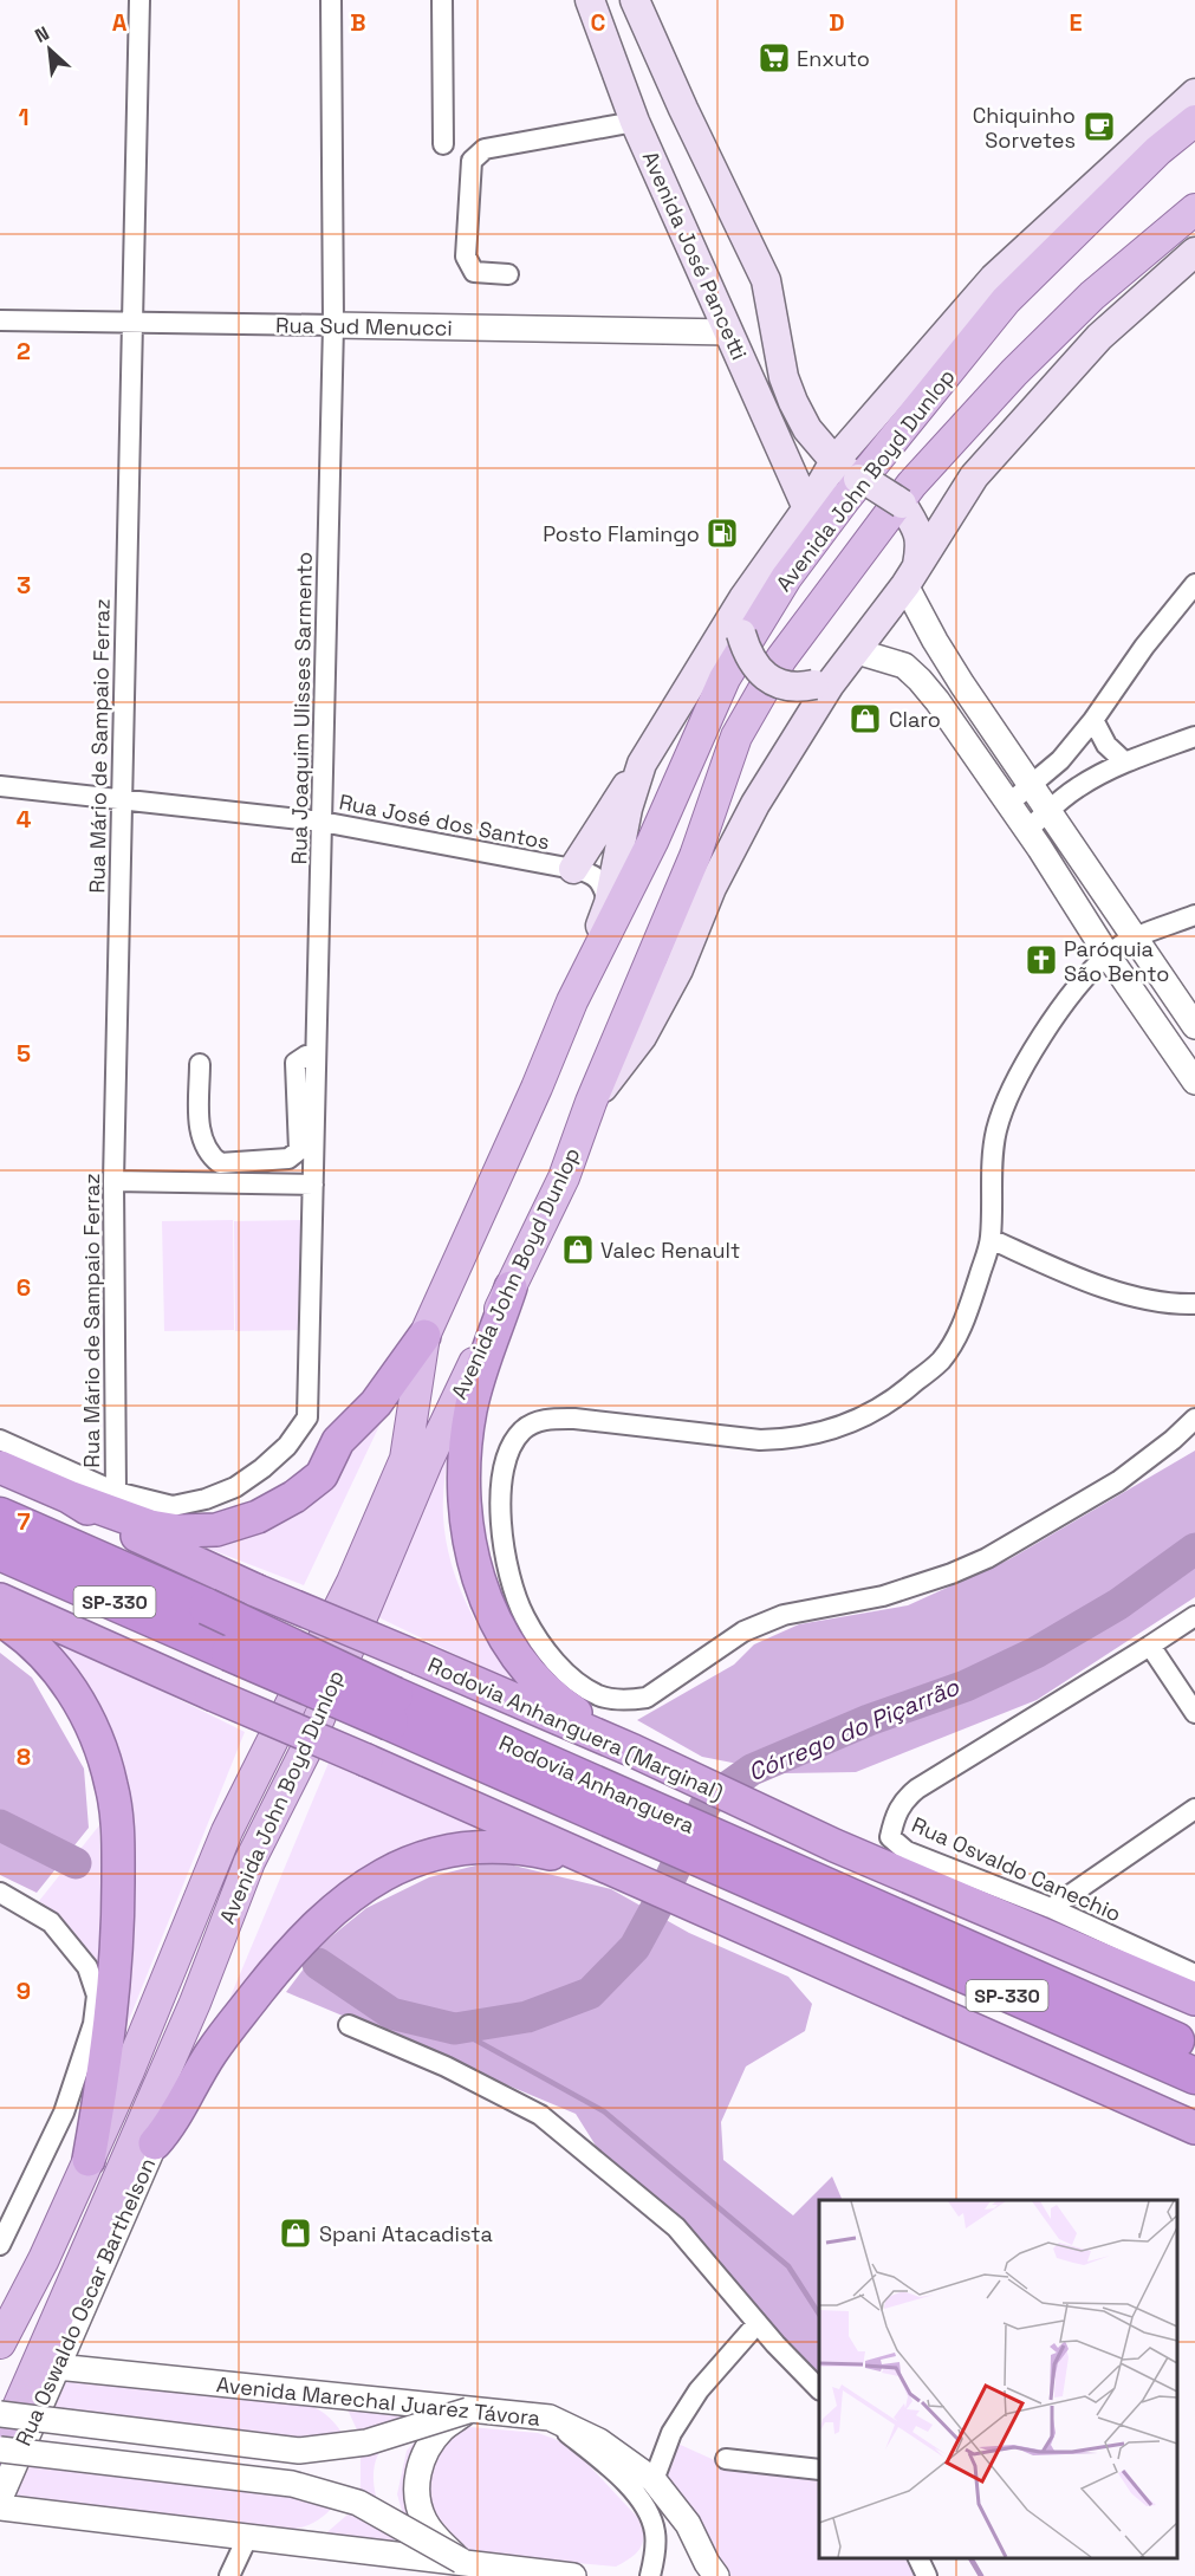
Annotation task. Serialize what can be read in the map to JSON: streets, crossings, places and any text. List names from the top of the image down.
{
  "streets": {
    "highway": ["SP-330", "Rodovia Anhanguera (Marginal)", "Rodovia Anhanguera"],
    "main road": ["Avenida José Pancetti", "Avenida John Boyd Dunlop"],
    "street": [
      "Rua Sud Menucci",
      "Rua Joaquim Ulisses Sarmento",
      "Rua Mário de Sampaio Ferraz",
      "Rua José dos Santos",
      "Rua Osvaldo Canechio",
      "Rua Oswaldo Oscar Barthelson",
      "Avenida Marechal Juarez Távora"
    ]
  },
  "crossings": [
    ["Avenida José Pancetti", "Rua Sud Menucci"],
    ["Rua Sud Menucci", "Rua Joaquim Ulisses Sarmento"],
    ["Rua Sud Menucci", "Rua Mário de Sampaio Ferraz"],
    ["Rua Joaquim Ulisses Sarmento", "Rua Mário de Sampaio Ferraz"],
    ["Rua Joaquim Ulisses Sarmento", "Rua José dos Santos"],
    ["Rua Mário de Sampaio Ferraz", "Rua José dos Santos"],
    ["Rua Oswaldo Oscar Barthelson", "Avenida Marechal Juarez Távora"]
  ],
  "water": ["Córrego do Piçarrão"],
  "places": {
    "supermarket": ["Enxuto"],
    "cafe": ["Chiquinho Sorvetes"],
    "fuel station": ["Posto Flamingo"],
    "shop": ["Claro", "Valec Renault", "Spani Atacadista"],
    "church": ["Paróquia São Bento"]
  },
  "north": "top left",
  "grid": {
    "columns": [
      "A",
      "B",
      "C",
      "D",
      "E"
    ],
    "rows": [
      "1",
      "2",
      "3",
      "4",
      "5",
      "6",
      "7",
      "8",
      "9"
    ]
  }
}
